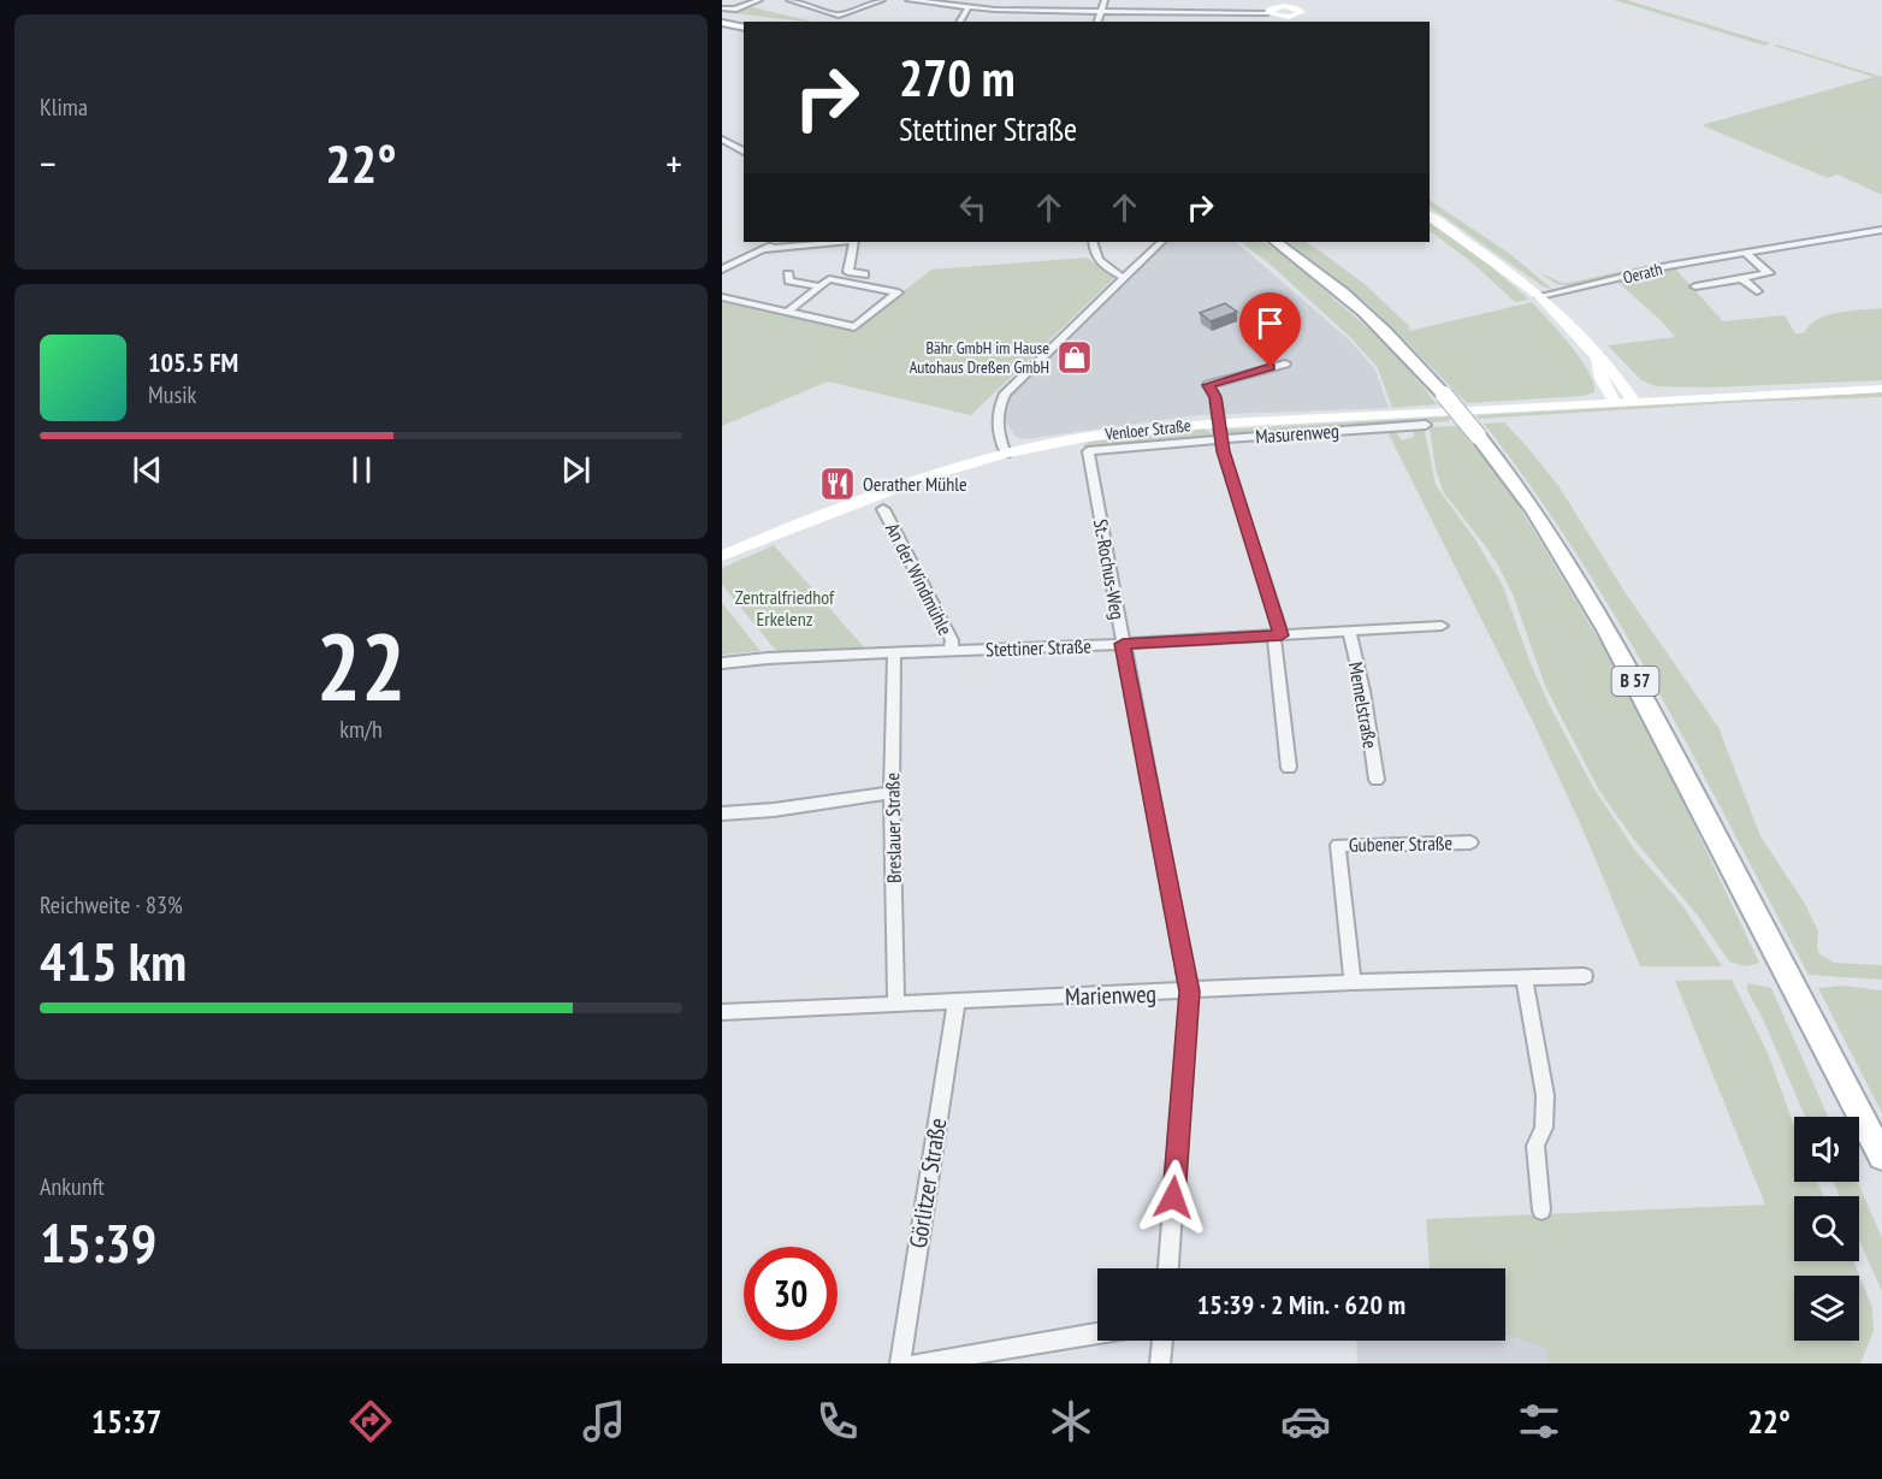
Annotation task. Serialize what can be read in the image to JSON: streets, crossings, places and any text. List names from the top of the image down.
{
  "streets": {
    "main road": ["Venloer Straße", "B 57"],
    "street": [
      "Oerath",
      "Masurenweg",
      "St.-Rochus-Weg",
      "An der Windmühle",
      "Stettiner Straße",
      "Memelstraße",
      "Breslauer Straße",
      "Gubener Straße",
      "Marienweg",
      "Görlitzer Straße"
    ]
  },
  "crossings": [
    ["Masurenweg", "St.-Rochus-Weg"],
    ["St.-Rochus-Weg", "Stettiner Straße"],
    ["St.-Rochus-Weg", "Marienweg"],
    ["An der Windmühle", "Stettiner Straße"],
    ["Stettiner Straße", "Memelstraße"],
    ["Stettiner Straße", "Breslauer Straße"],
    ["Breslauer Straße", "Marienweg"],
    ["Gubener Straße", "Marienweg"],
    ["Marienweg", "Görlitzer Straße"]
  ],
  "parks": ["Zentralfriedhof Erkelenz"],
  "places": {
    "shop": ["Bähr GmbH im Hause Autohaus Dreßen GmbH"],
    "restaurant": ["Oerather Mühle"]
  },
  "page": {
    "tile": [
      "Klima",
      ["22", "km/h"],
      ["Reichweite · 83%", "415 km"],
      ["Ankunft", "15:39"]
    ],
    "turn": ["270 m", "Stettiner Straße"],
    "heat": ["−", "22°", "+"],
    "song": ["105.5 FM", "Musik"],
    "limit": "30",
    "trip": "15:39 · 2 Min. · 620 m",
    "tabs": ["15:37", "22°"]
  }
}
